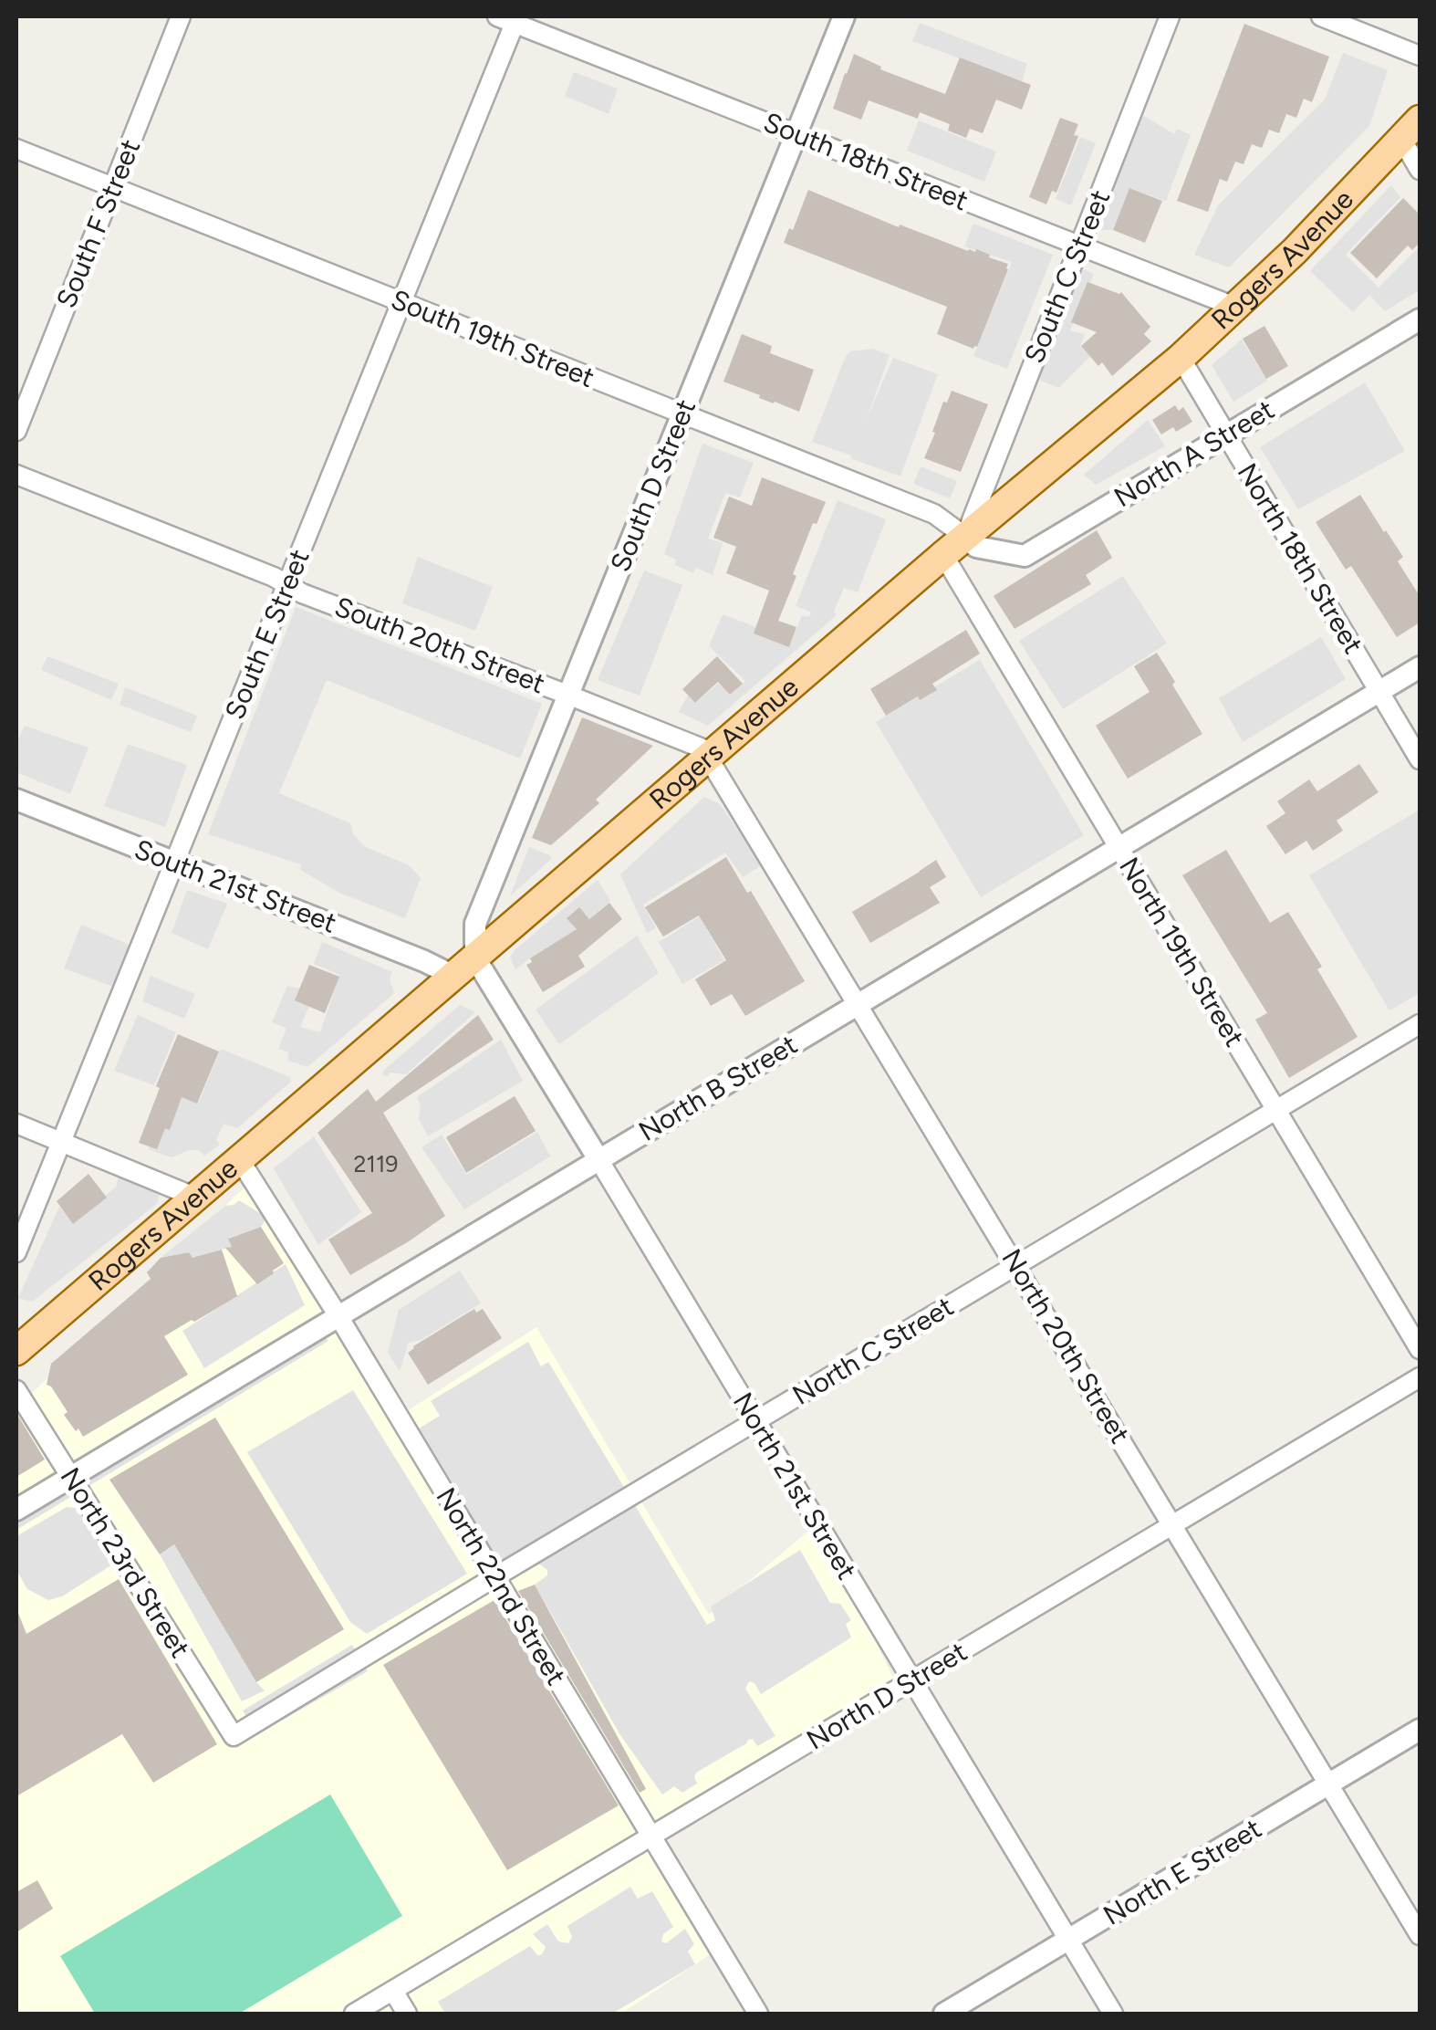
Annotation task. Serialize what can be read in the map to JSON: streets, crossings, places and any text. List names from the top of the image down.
{
  "streets": {
    "main road": ["Rogers Avenue"],
    "street": [
      "South 18th Street",
      "South F Street",
      "South C Street",
      "South 19th Street",
      "North A Street",
      "South D Street",
      "North 18th Street",
      "South E Street",
      "South 20th Street",
      "South 21st Street",
      "North 19th Street",
      "North B Street",
      "North 20th Street",
      "North C Street",
      "North 21st Street",
      "North 23rd Street",
      "North 22nd Street",
      "North D Street",
      "North E Street"
    ]
  },
  "crossings": [
    ["South 18th Street", "Rogers Avenue"],
    ["South 18th Street", "South C Street"],
    ["South 18th Street", "South D Street"],
    ["South 18th Street", "South E Street"],
    ["South F Street", "South 19th Street"],
    ["Rogers Avenue", "South C Street"],
    ["Rogers Avenue", "South 19th Street"],
    ["Rogers Avenue", "North A Street"],
    ["Rogers Avenue", "South D Street"],
    ["Rogers Avenue", "North 18th Street"],
    ["Rogers Avenue", "South 20th Street"],
    ["Rogers Avenue", "South 21st Street"],
    ["Rogers Avenue", "North 19th Street"],
    ["Rogers Avenue", "North 20th Street"],
    ["Rogers Avenue", "North 21st Street"],
    ["Rogers Avenue", "North 22nd Street"],
    ["South C Street", "South 19th Street"],
    ["South C Street", "North A Street"],
    ["South 19th Street", "North A Street"],
    ["South 19th Street", "South D Street"],
    ["South 19th Street", "South E Street"],
    ["North A Street", "North 18th Street"],
    ["South D Street", "South 20th Street"],
    ["South D Street", "South 21st Street"],
    ["South D Street", "North 21st Street"],
    ["North 18th Street", "North B Street"],
    ["South E Street", "South 20th Street"],
    ["South E Street", "South 21st Street"],
    ["South 20th Street", "North 20th Street"],
    ["South 21st Street", "North 21st Street"],
    ["North 19th Street", "North B Street"],
    ["North 19th Street", "North C Street"],
    ["North B Street", "North 20th Street"],
    ["North B Street", "North 21st Street"],
    ["North B Street", "North 23rd Street"],
    ["North B Street", "North 22nd Street"],
    ["North 20th Street", "North C Street"],
    ["North 20th Street", "North D Street"],
    ["North 20th Street", "North E Street"],
    ["North C Street", "North 21st Street"],
    ["North C Street", "North 23rd Street"],
    ["North C Street", "North 22nd Street"],
    ["North 21st Street", "North D Street"],
    ["North 21st Street", "North E Street"],
    ["North 22nd Street", "North D Street"]
  ],
  "house_numbers": ["2119"]
}
